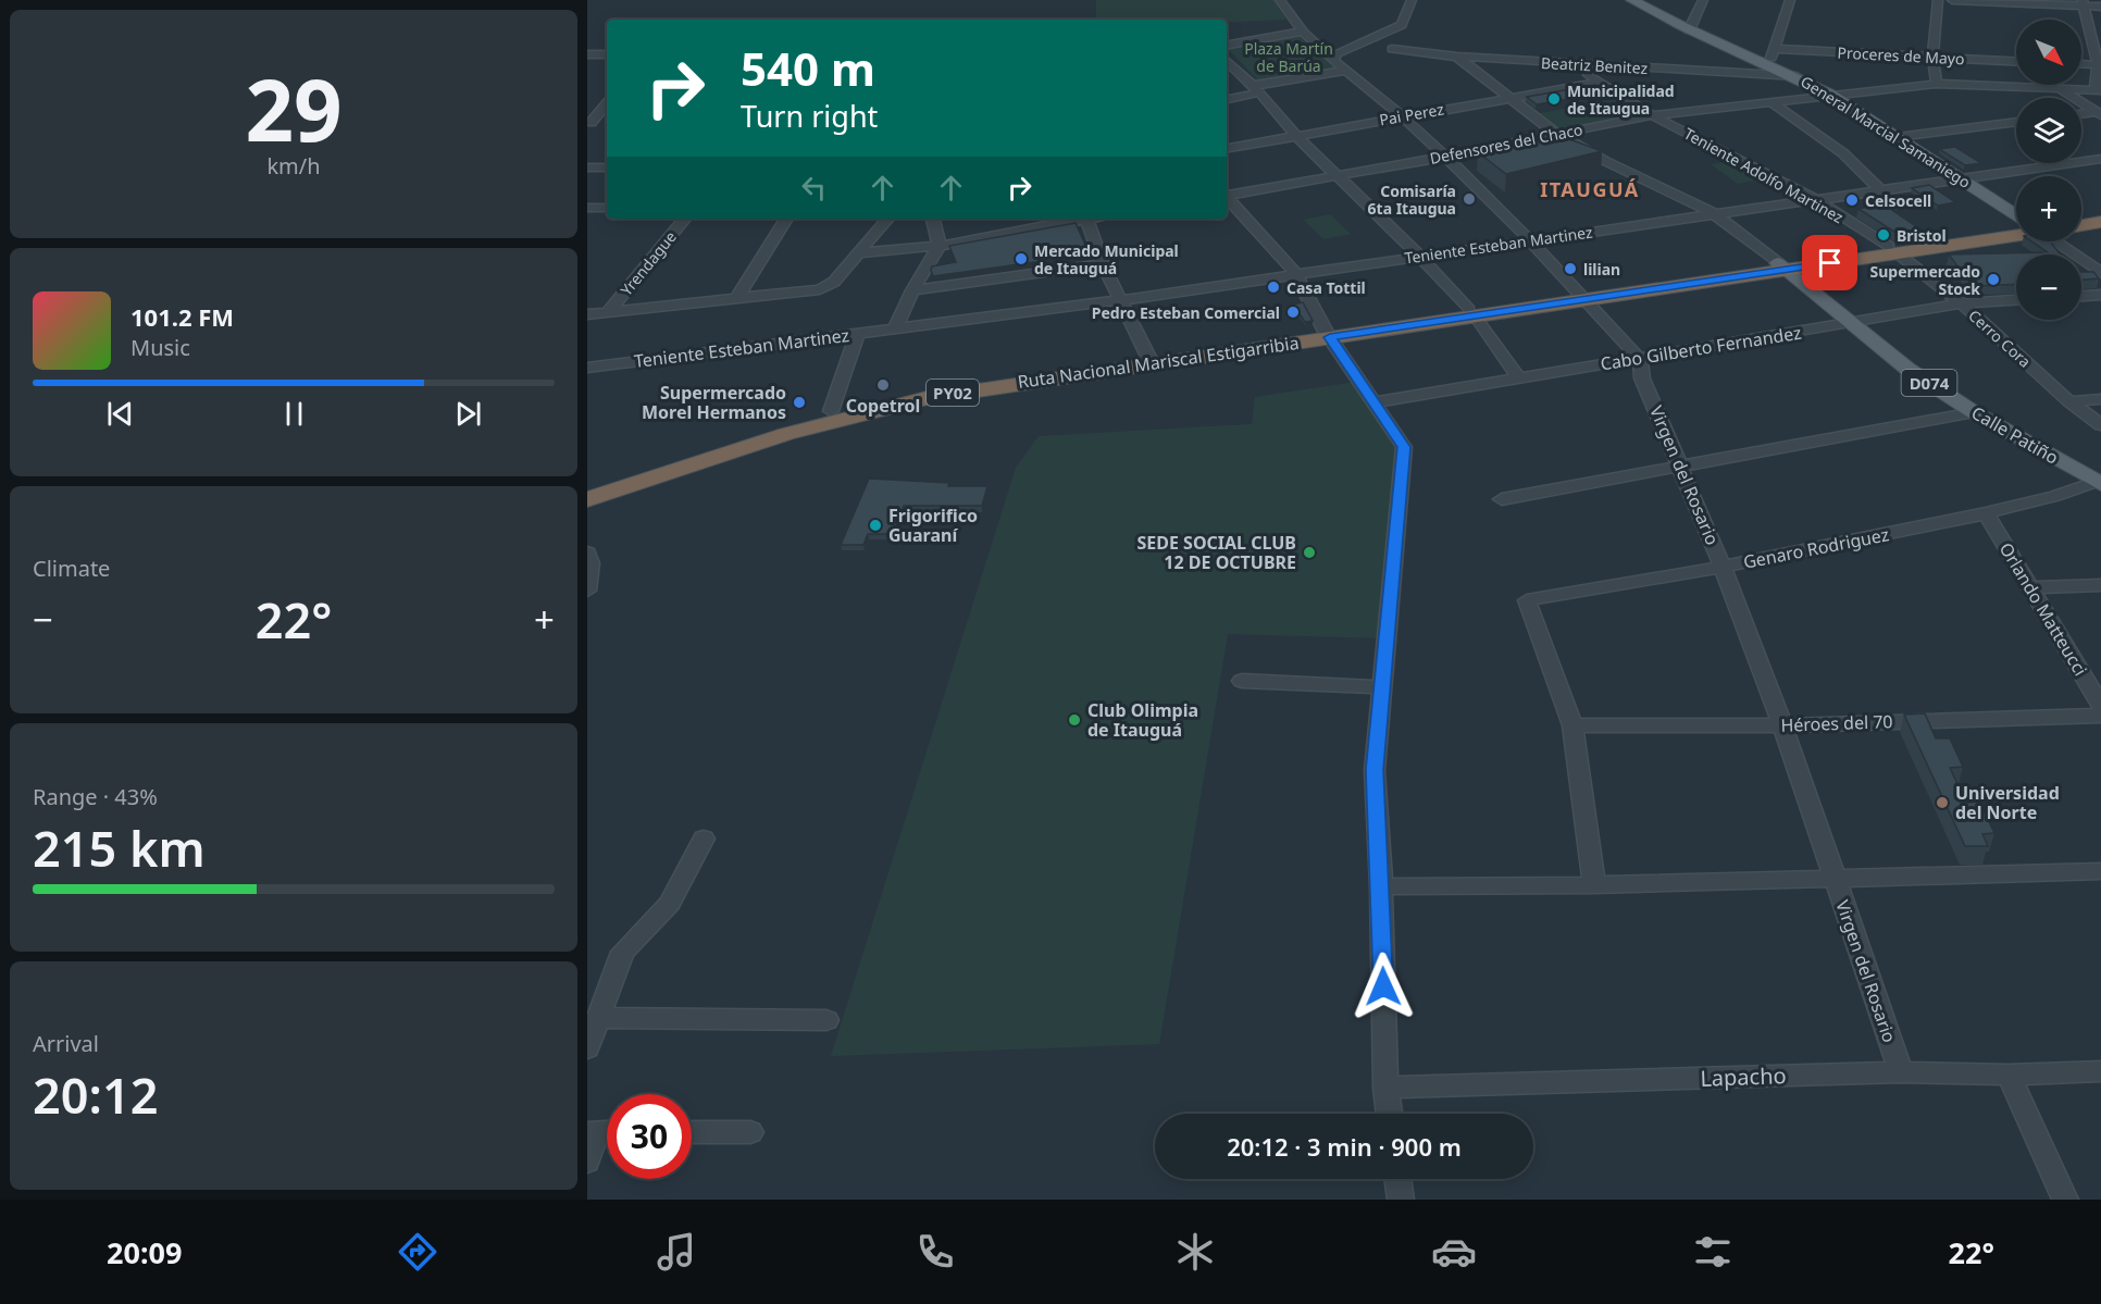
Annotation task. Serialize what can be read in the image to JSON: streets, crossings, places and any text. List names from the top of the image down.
{
  "streets": {
    "highway": ["Ruta Nacional Mariscal Estigarribia", "PY02"],
    "main road": ["General Marcial Samaniego", "D074", "Calle Patiño"],
    "street": [
      "Proceres de Mayo",
      "Beatriz Benitez",
      "Pai Perez",
      "Defensores del Chaco",
      "Teniente Adolfo Martinez",
      "Teniente Esteban Martinez",
      "Yrendague",
      "Cerro Cora",
      "Cabo Gilberto Fernandez",
      "Virgen del Rosario",
      "Genaro Rodriguez",
      "Orlando Matteucci",
      "Héroes del 70",
      "Lapacho"
    ]
  },
  "crossings": [
    ["Beatriz Benitez", "General Marcial Samaniego"],
    ["Beatriz Benitez", "Teniente Adolfo Martinez"],
    ["Beatriz Benitez", "Virgen del Rosario"],
    ["Pai Perez", "Teniente Adolfo Martinez"],
    ["Pai Perez", "Virgen del Rosario"],
    ["General Marcial Samaniego", "Defensores del Chaco"],
    ["General Marcial Samaniego", "Teniente Esteban Martinez"],
    ["Defensores del Chaco", "Teniente Adolfo Martinez"],
    ["Defensores del Chaco", "Virgen del Rosario"],
    ["Teniente Adolfo Martinez", "Teniente Esteban Martinez"],
    ["Teniente Adolfo Martinez", "Cerro Cora"],
    ["Teniente Adolfo Martinez", "Ruta Nacional Mariscal Estigarribia"],
    ["Teniente Esteban Martinez", "Virgen del Rosario"],
    ["Cerro Cora", "Cabo Gilberto Fernandez"],
    ["Cerro Cora", "Ruta Nacional Mariscal Estigarribia"],
    ["Cabo Gilberto Fernandez", "Calle Patiño"],
    ["Cabo Gilberto Fernandez", "Virgen del Rosario"],
    ["Ruta Nacional Mariscal Estigarribia", "Calle Patiño"],
    ["Ruta Nacional Mariscal Estigarribia", "Virgen del Rosario"],
    ["Calle Patiño", "Genaro Rodriguez"],
    ["Virgen del Rosario", "Genaro Rodriguez"],
    ["Virgen del Rosario", "Héroes del 70"],
    ["Virgen del Rosario", "Lapacho"],
    ["Genaro Rodriguez", "Orlando Matteucci"],
    ["Genaro Rodriguez", "Héroes del 70"]
  ],
  "districts": ["ITAUGUÁ"],
  "parks": ["Plaza Martín de Barúa"],
  "places": [
    "Municipalidad de Itaugua",
    "Comisaría 6ta Itaugua",
    "Celsocell",
    "Bristol",
    "Mercado Municipal de Itauguá",
    "lilian",
    "Supermercado Stock",
    "Casa Tottil",
    "Pedro Esteban Comercial",
    "Copetrol",
    "Supermercado Morel Hermanos",
    "Frigorifico Guaraní",
    "SEDE SOCIAL CLUB 12 DE OCTUBRE",
    "Club Olimpia de Itauguá",
    "Universidad del Norte"
  ],
  "north": "bottom right",
  "page": {
    "tile": [
      ["29", "km/h"],
      "Climate",
      ["Range · 43%", "215 km"],
      ["Arrival", "20:12"]
    ],
    "map_buttons": ["+", "−"],
    "turn": ["540 m", "Turn right"],
    "song": ["101.2 FM", "Music"],
    "heat": ["−", "22°", "+"],
    "limit": "30",
    "trip": "20:12 · 3 min · 900 m",
    "tabs": ["20:09", "22°"]
  }
}
